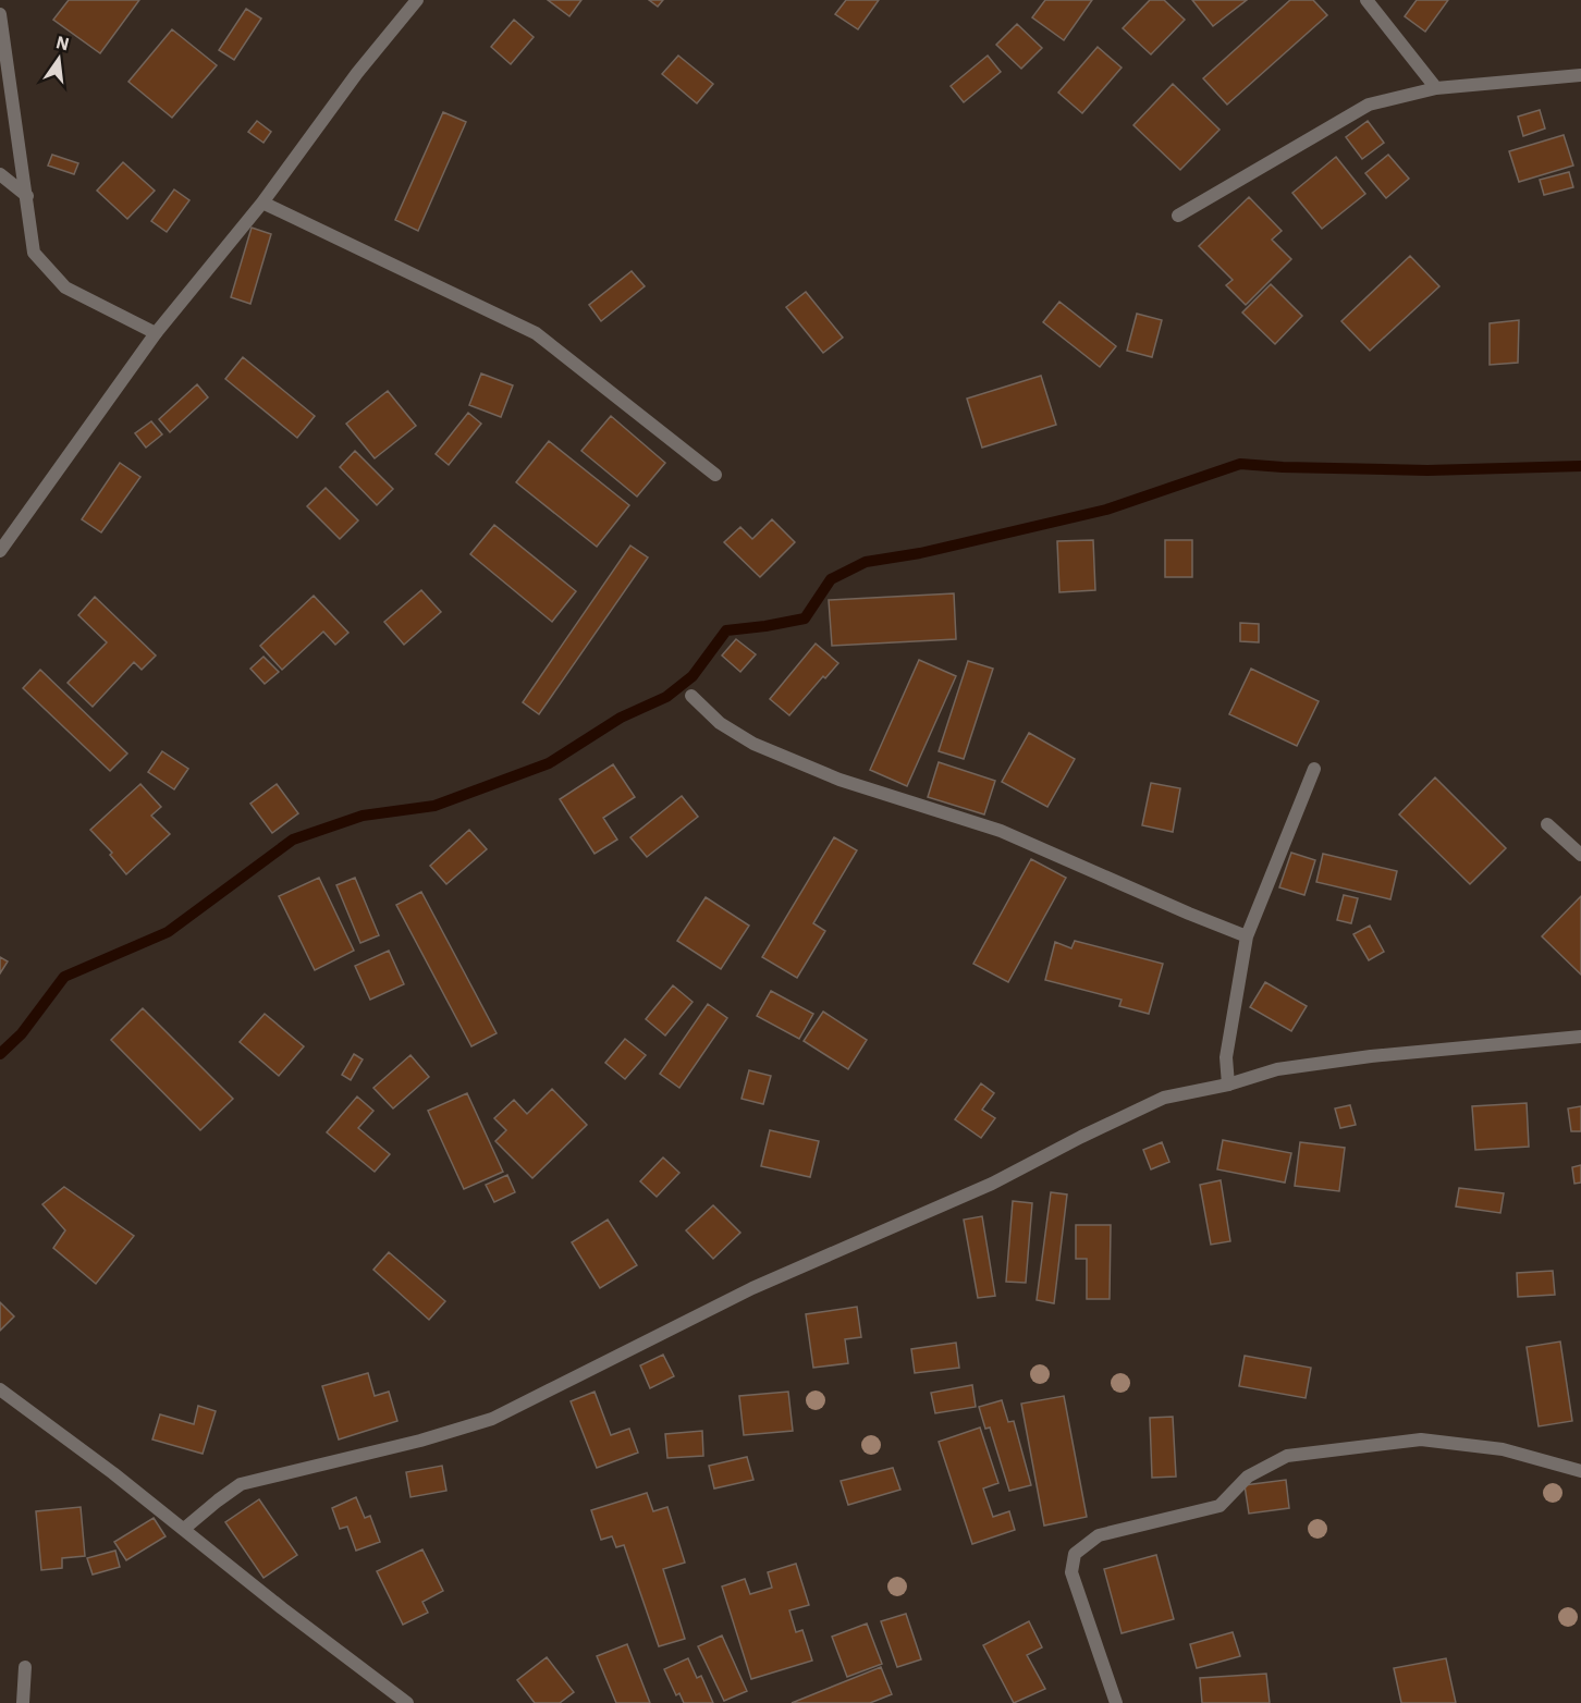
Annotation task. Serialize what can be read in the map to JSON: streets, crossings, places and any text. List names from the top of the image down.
{
  "north": "top"
}
